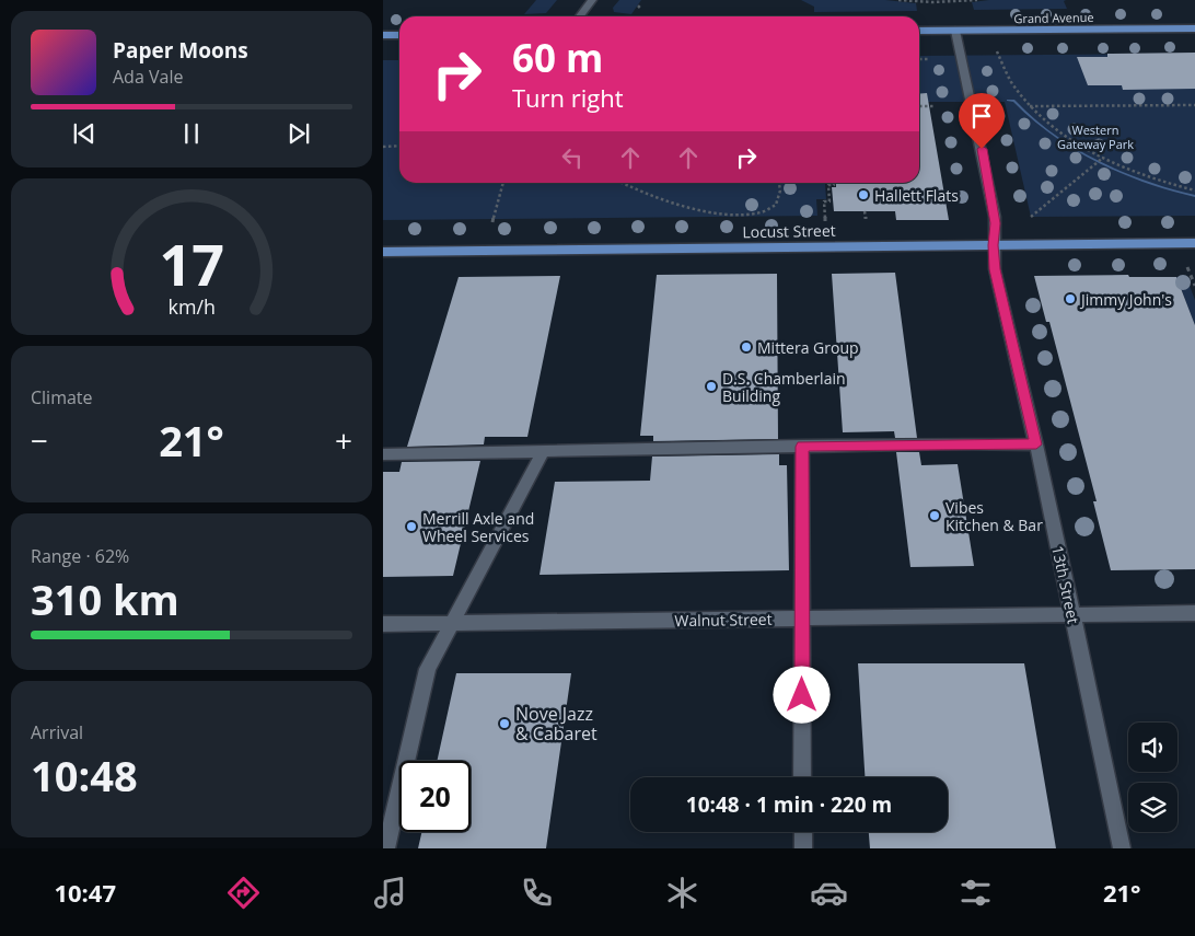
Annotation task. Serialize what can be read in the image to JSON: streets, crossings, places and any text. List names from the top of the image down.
{
  "streets": {
    "main road": ["Grand Avenue", "Locust Street"],
    "street": ["13th Street", "Walnut Street"]
  },
  "crossings": [
    ["Grand Avenue", "13th Street"],
    ["Locust Street", "13th Street"],
    ["13th Street", "Walnut Street"]
  ],
  "parks": ["Western Gateway Park"],
  "places": [
    "Hallett Flats",
    "Jimmy John's",
    "Mittera Group",
    "D.S. Chamberlain Building",
    "Vibes Kitchen & Bar",
    "Merrill Axle and Wheel Services",
    "Nove Jazz & Cabaret"
  ],
  "page": {
    "turn": ["60 m", "Turn right"],
    "song": ["Paper Moons", "Ada Vale"],
    "tile": [
      "Climate",
      ["Range · 62%", "310 km"],
      ["Arrival", "10:48"]
    ],
    "heat": ["−", "21°", "+"],
    "limit": "20",
    "trip": "10:48 · 1 min · 220 m",
    "tabs": ["10:47", "21°"],
    "gauge": ["17", "km/h"]
  }
}
